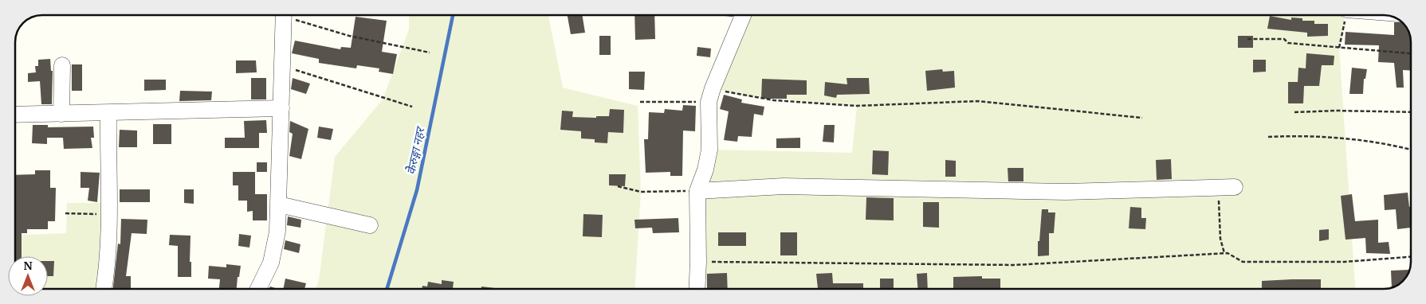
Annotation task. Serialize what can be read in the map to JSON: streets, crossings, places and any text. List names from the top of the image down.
{
  "water": ["केेरुङ्गा नहर"],
  "north": "top"
}
